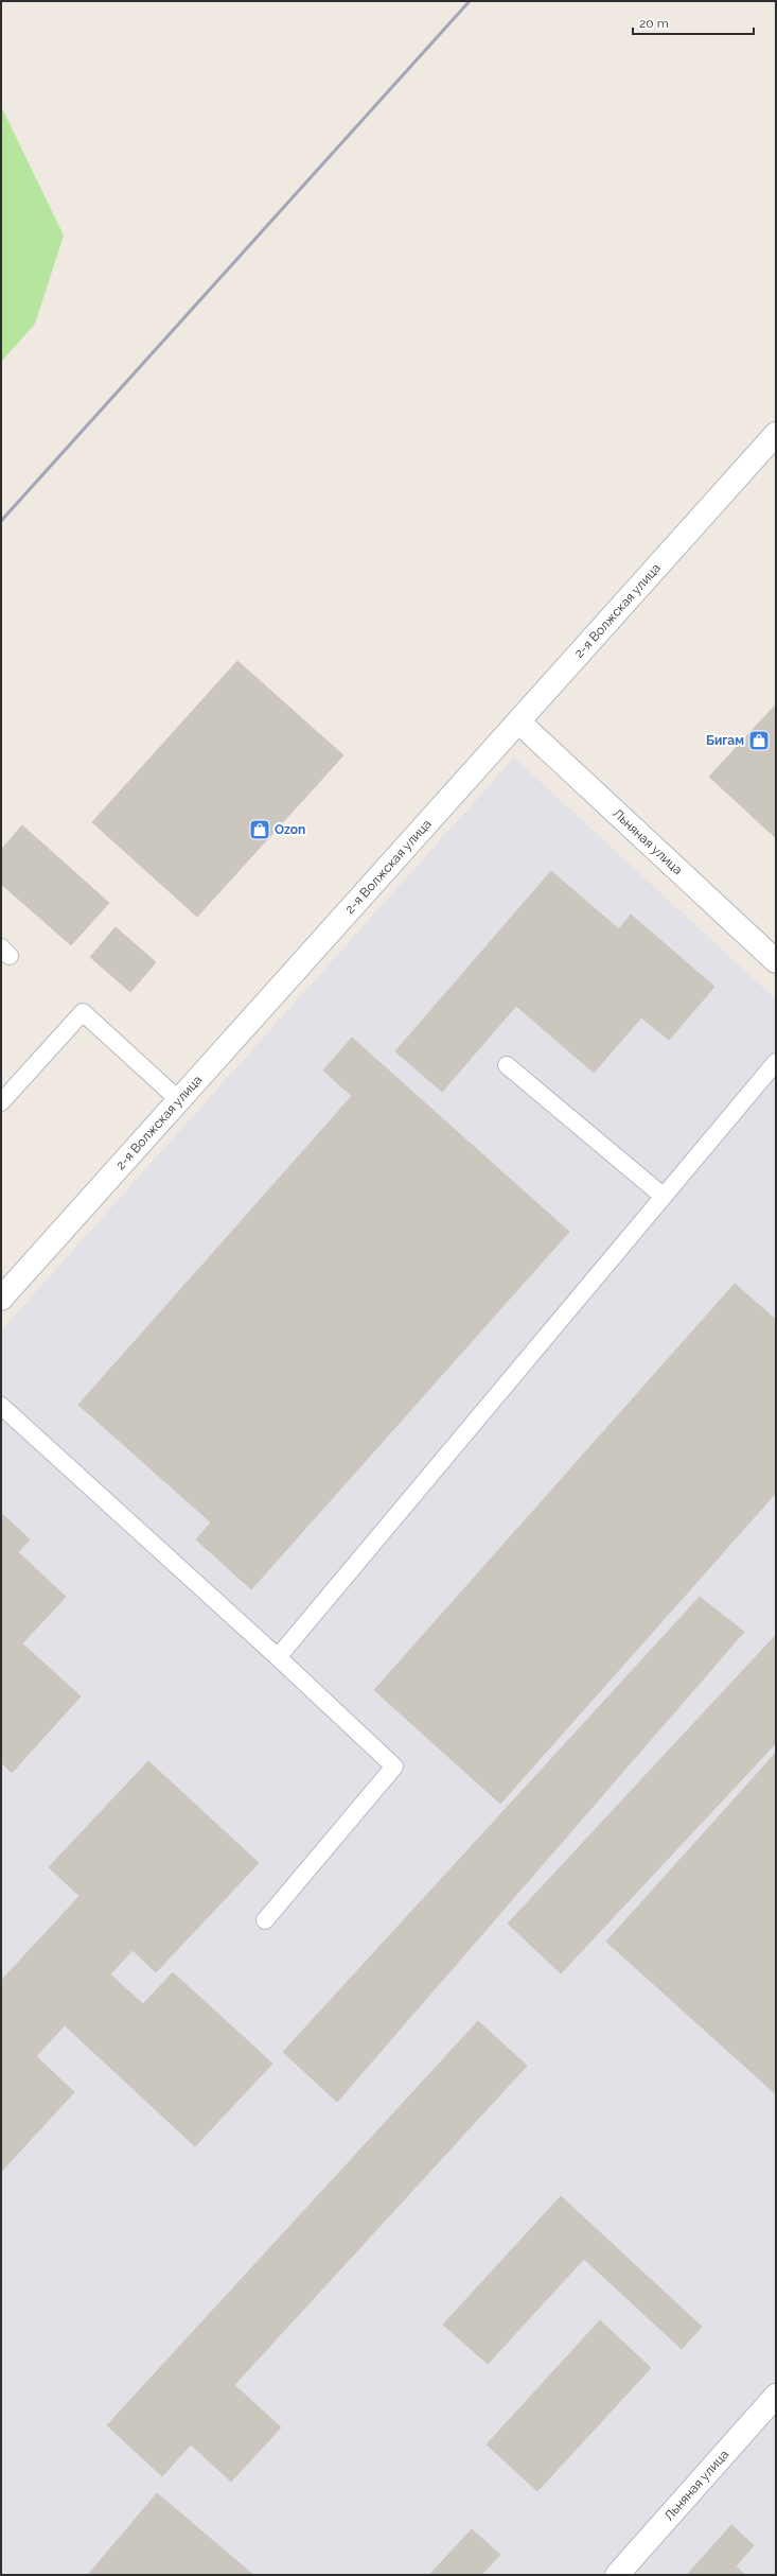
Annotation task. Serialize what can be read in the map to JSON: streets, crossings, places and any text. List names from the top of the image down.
{
  "streets": {
    "street": ["2-я Волжская улица", "Льняная улица"]
  },
  "crossings": [
    ["2-я Волжская улица", "Льняная улица"]
  ],
  "places": {
    "shop": ["Бигам", "Ozon"]
  },
  "scale_bar": "20 m"
}
